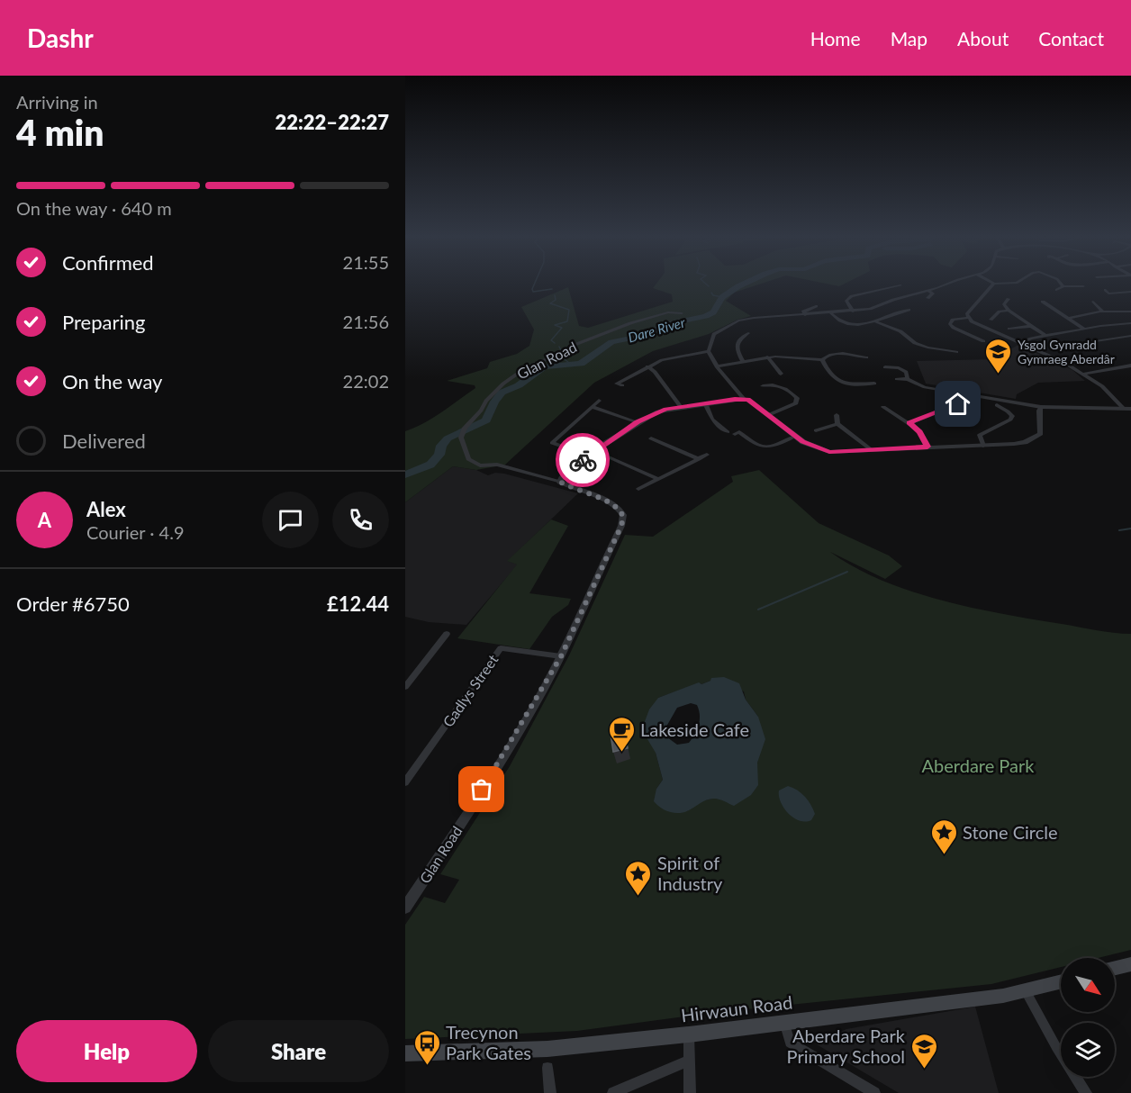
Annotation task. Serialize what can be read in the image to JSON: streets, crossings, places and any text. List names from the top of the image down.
{
  "streets": {
    "main road": ["Hirwaun Road"],
    "street": ["Glan Road", "Gadlys Street"]
  },
  "crossings": [
    ["Glan Road", "Gadlys Street"]
  ],
  "water": ["Dare River"],
  "parks": ["Aberdare Park"],
  "places": {
    "school or university": ["Ysgol Gynradd Gymraeg Aberdâr", "Aberdare Park Primary School"],
    "cafe": ["Lakeside Cafe"],
    "place": ["Stone Circle", "Spirit of Industry"],
    "bus stop": ["Trecynon Park Gates"]
  },
  "north": "bottom right",
  "page": {
    "header": "Dashr",
    "nav": [
      "Home",
      "Map",
      "About",
      "Contact"
    ],
    "heading": ["4 min", "Arriving in", "22:22–22:27"],
    "panel": [
      "Alex",
      "Courier · 4.9",
      "Order #6750",
      "£12.44"
    ],
    "bar": "On the way · 640 m",
    "list": [
      ["Confirmed", "21:55"],
      ["Preparing", "21:56"],
      ["On the way", "22:02"],
      "Delivered"
    ],
    "round": "A",
    "buttons": ["Help", "Share"]
  }
}
